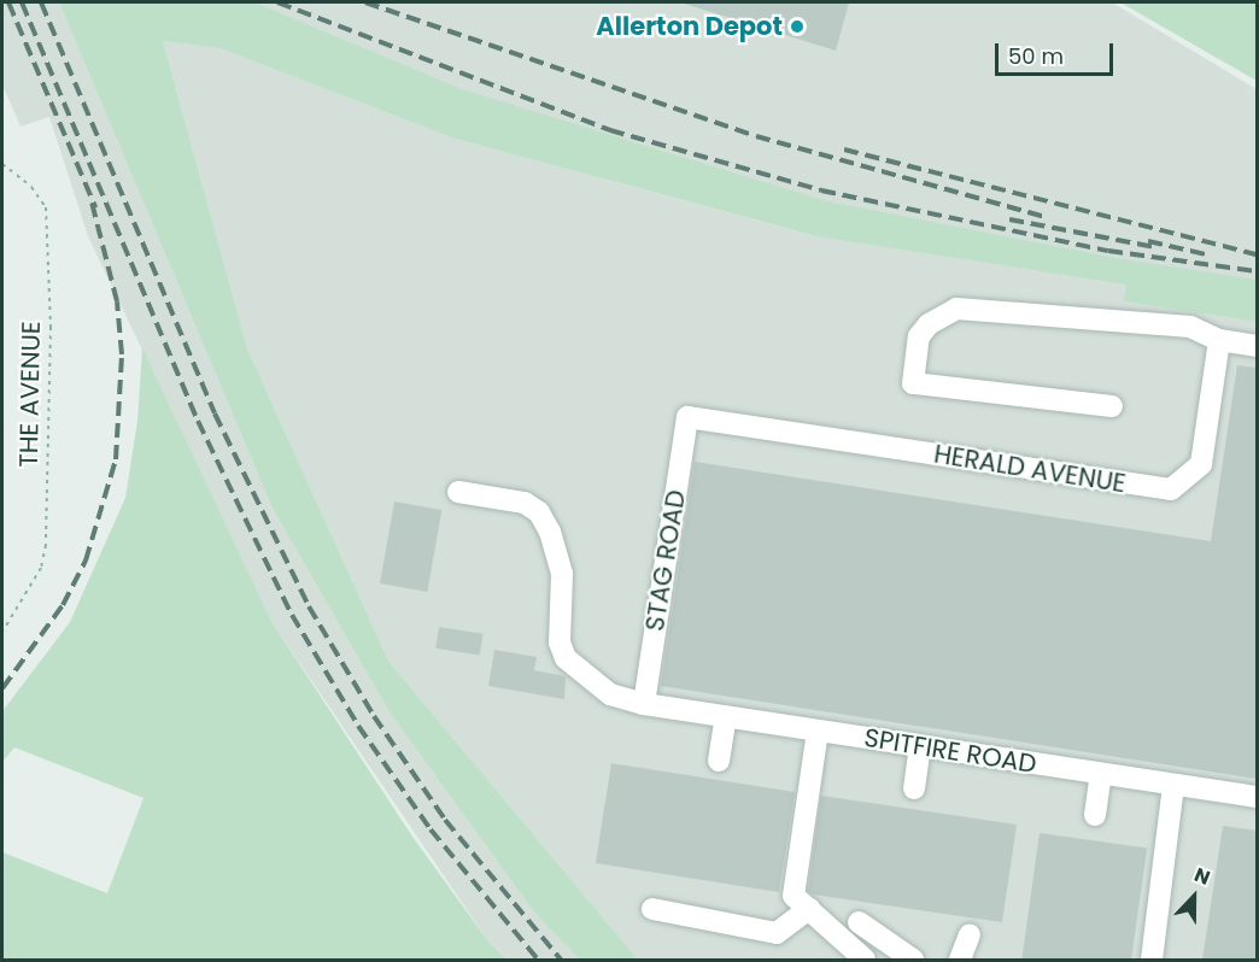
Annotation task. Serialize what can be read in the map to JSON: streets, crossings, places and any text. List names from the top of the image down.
{
  "streets": {
    "lane": ["HERALD AVENUE", "STAG ROAD", "SPITFIRE ROAD"],
    "path": ["THE AVENUE"]
  },
  "crossings": [
    ["HERALD AVENUE", "STAG ROAD"],
    ["STAG ROAD", "SPITFIRE ROAD"]
  ],
  "places": ["Allerton Depot"],
  "scale_bar": "50 m",
  "north": "top"
}
